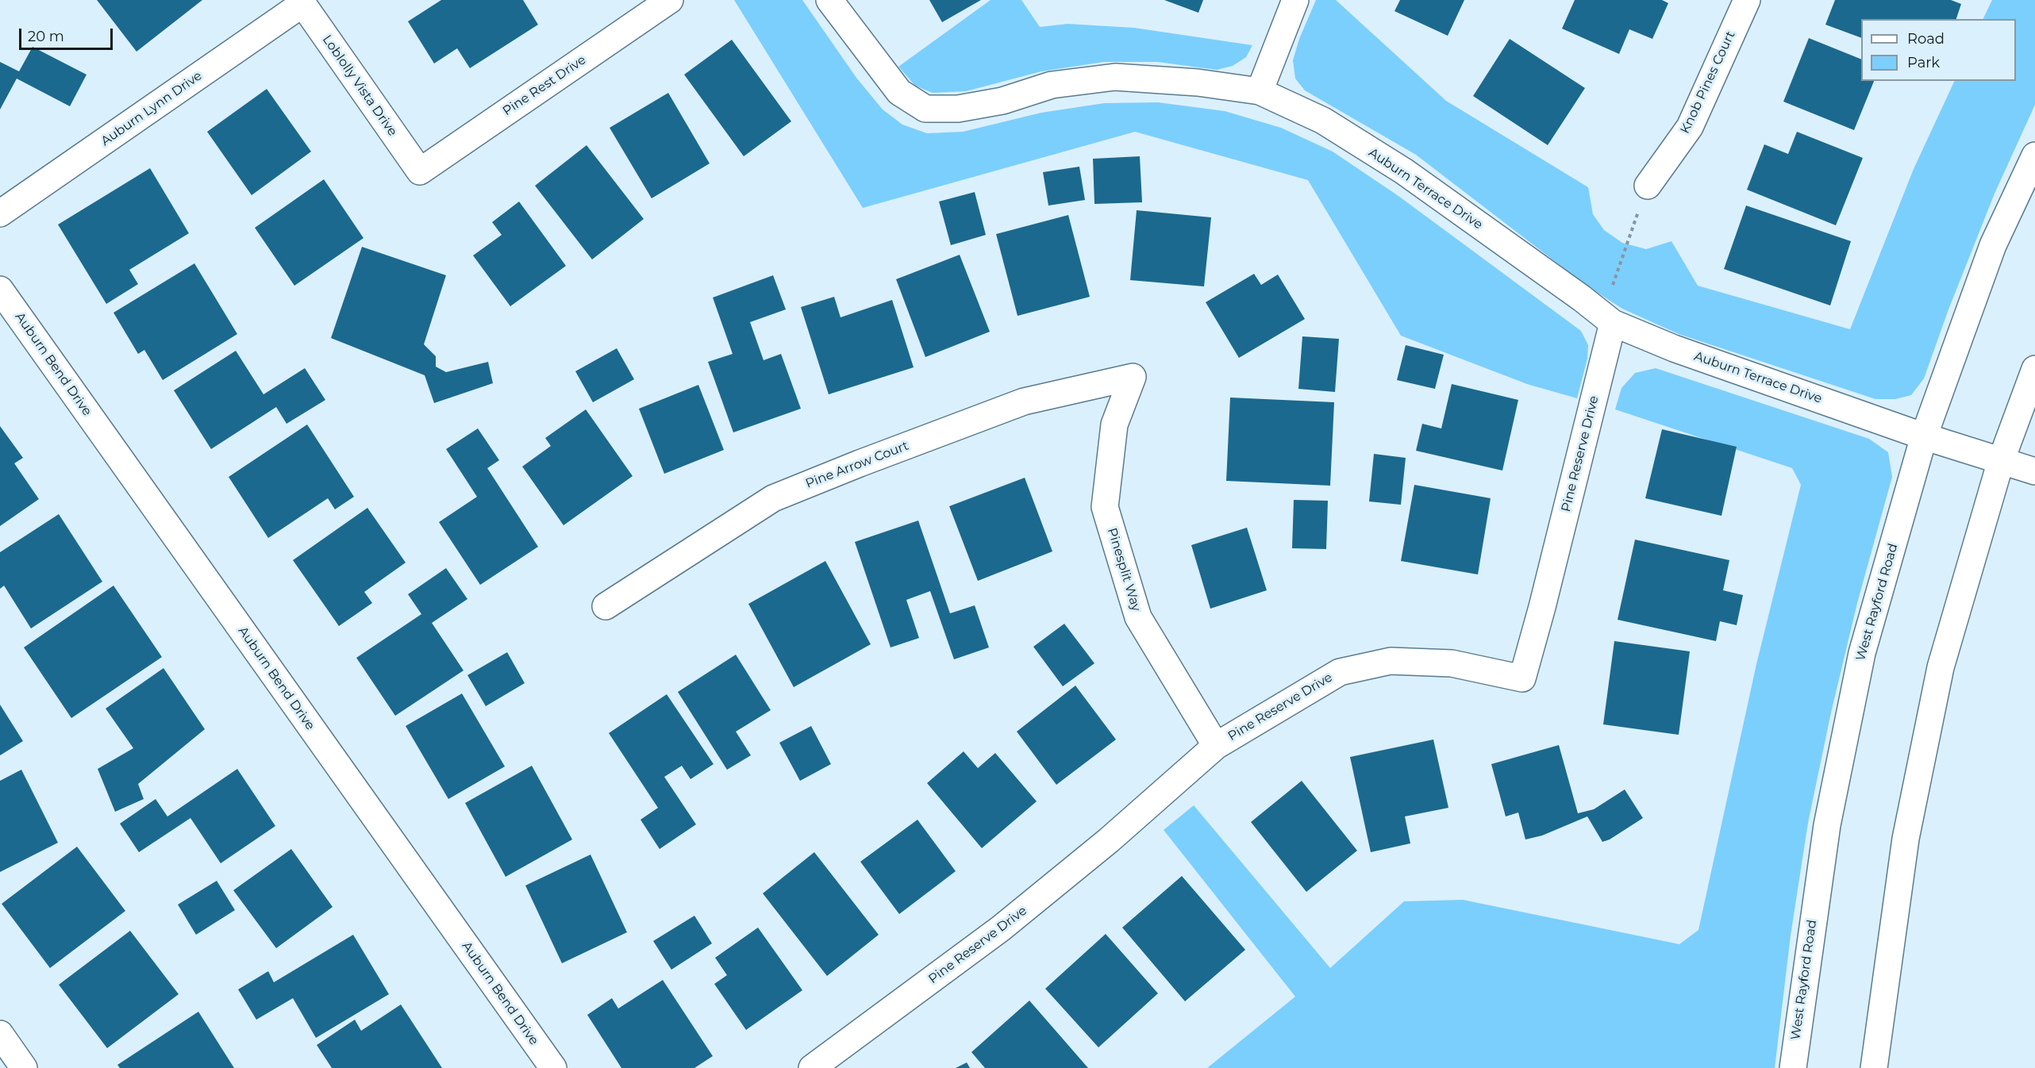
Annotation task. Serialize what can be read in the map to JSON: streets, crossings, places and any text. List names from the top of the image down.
{
  "streets": {
    "street": [
      "Knob Pines Court",
      "Loblolly Vista Drive",
      "Pine Rest Drive",
      "Auburn Lynn Drive",
      "Auburn Terrace Drive",
      "Auburn Bend Drive",
      "Pine Reserve Drive",
      "Pine Arrow Court",
      "Pinesplit Way",
      "West Rayford Road"
    ]
  },
  "crossings": [
    ["Loblolly Vista Drive", "Pine Rest Drive"],
    ["Loblolly Vista Drive", "Auburn Lynn Drive"],
    ["Auburn Terrace Drive", "Pine Reserve Drive"],
    ["Auburn Terrace Drive", "West Rayford Road"],
    ["Pine Reserve Drive", "Pinesplit Way"],
    ["Pine Arrow Court", "Pinesplit Way"]
  ],
  "legend": ["Road", "Park"],
  "scale_bar": "20 m"
}
